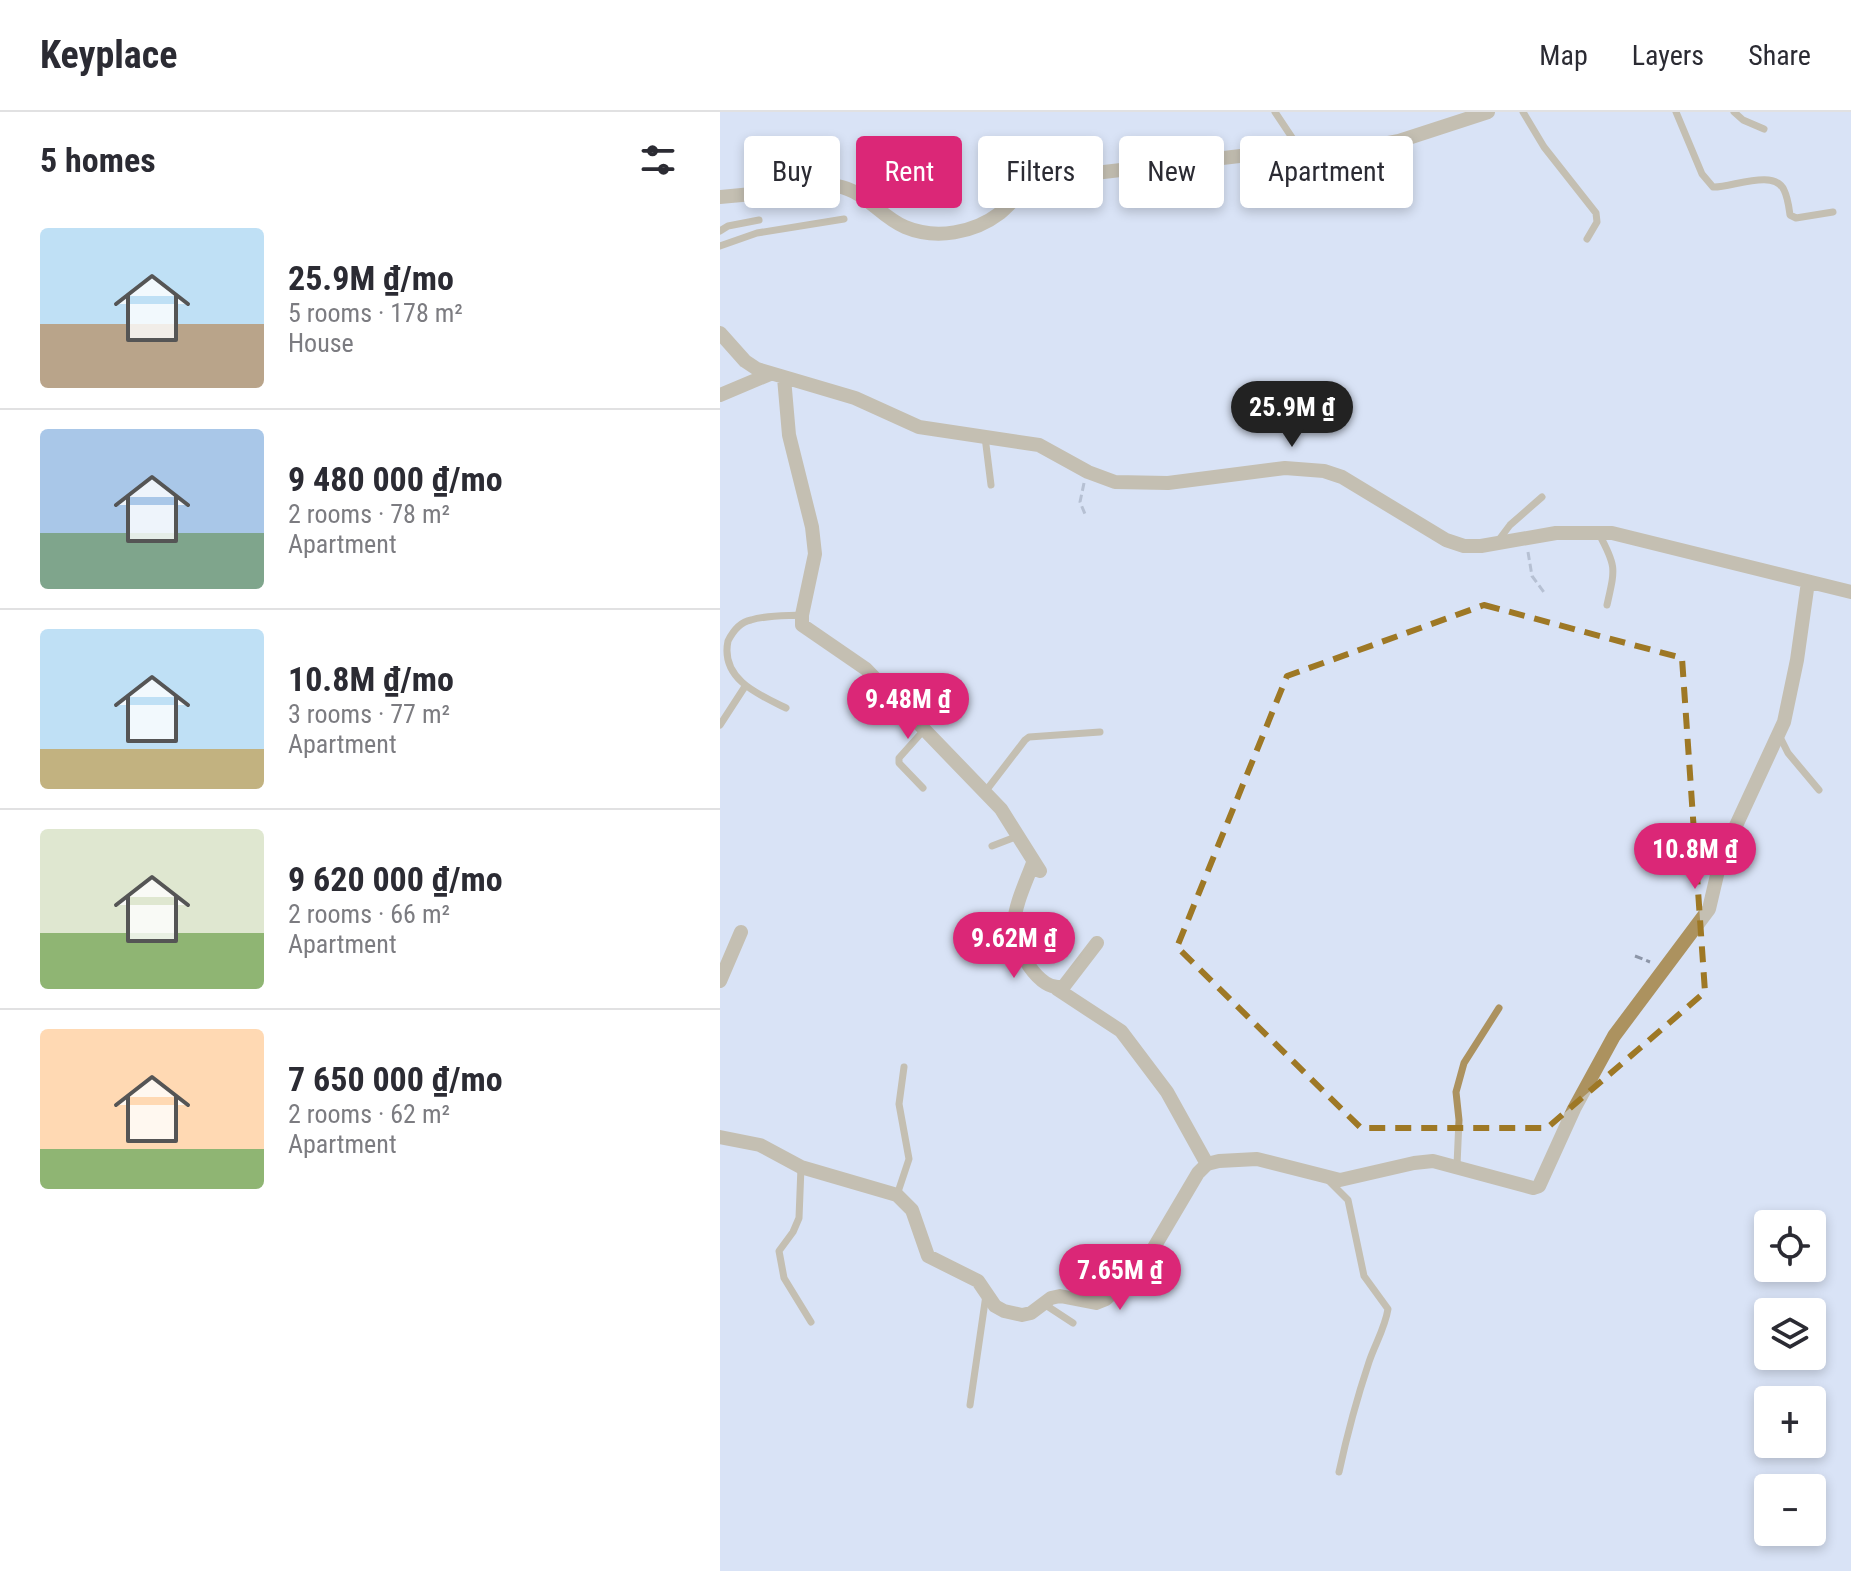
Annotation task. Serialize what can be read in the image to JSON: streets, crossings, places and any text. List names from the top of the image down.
{
  "page": {
    "header": "Keyplace",
    "nav": ["Map", "Layers", "Share"],
    "heading": "5 homes",
    "chip": [
      "Buy",
      "Rent",
      "Filters",
      "New",
      "Apartment"
    ],
    "list": [
      {
        "name": "25.9M ₫/mo",
        "note": "5 rooms · 178 m² · House"
      },
      {
        "name": "9 480 000 ₫/mo",
        "note": "2 rooms · 78 m² · Apartment"
      },
      {
        "name": "10.8M ₫/mo",
        "note": "3 rooms · 77 m² · Apartment"
      },
      {
        "name": "9 620 000 ₫/mo",
        "note": "2 rooms · 66 m² · Apartment"
      },
      {
        "name": "7 650 000 ₫/mo",
        "note": "2 rooms · 62 m² · Apartment"
      }
    ],
    "price": [
      "25.9M ₫",
      "9.48M ₫",
      "10.8M ₫",
      "9.62M ₫",
      "7.65M ₫"
    ],
    "map_buttons": ["+", "−"]
  }
}
